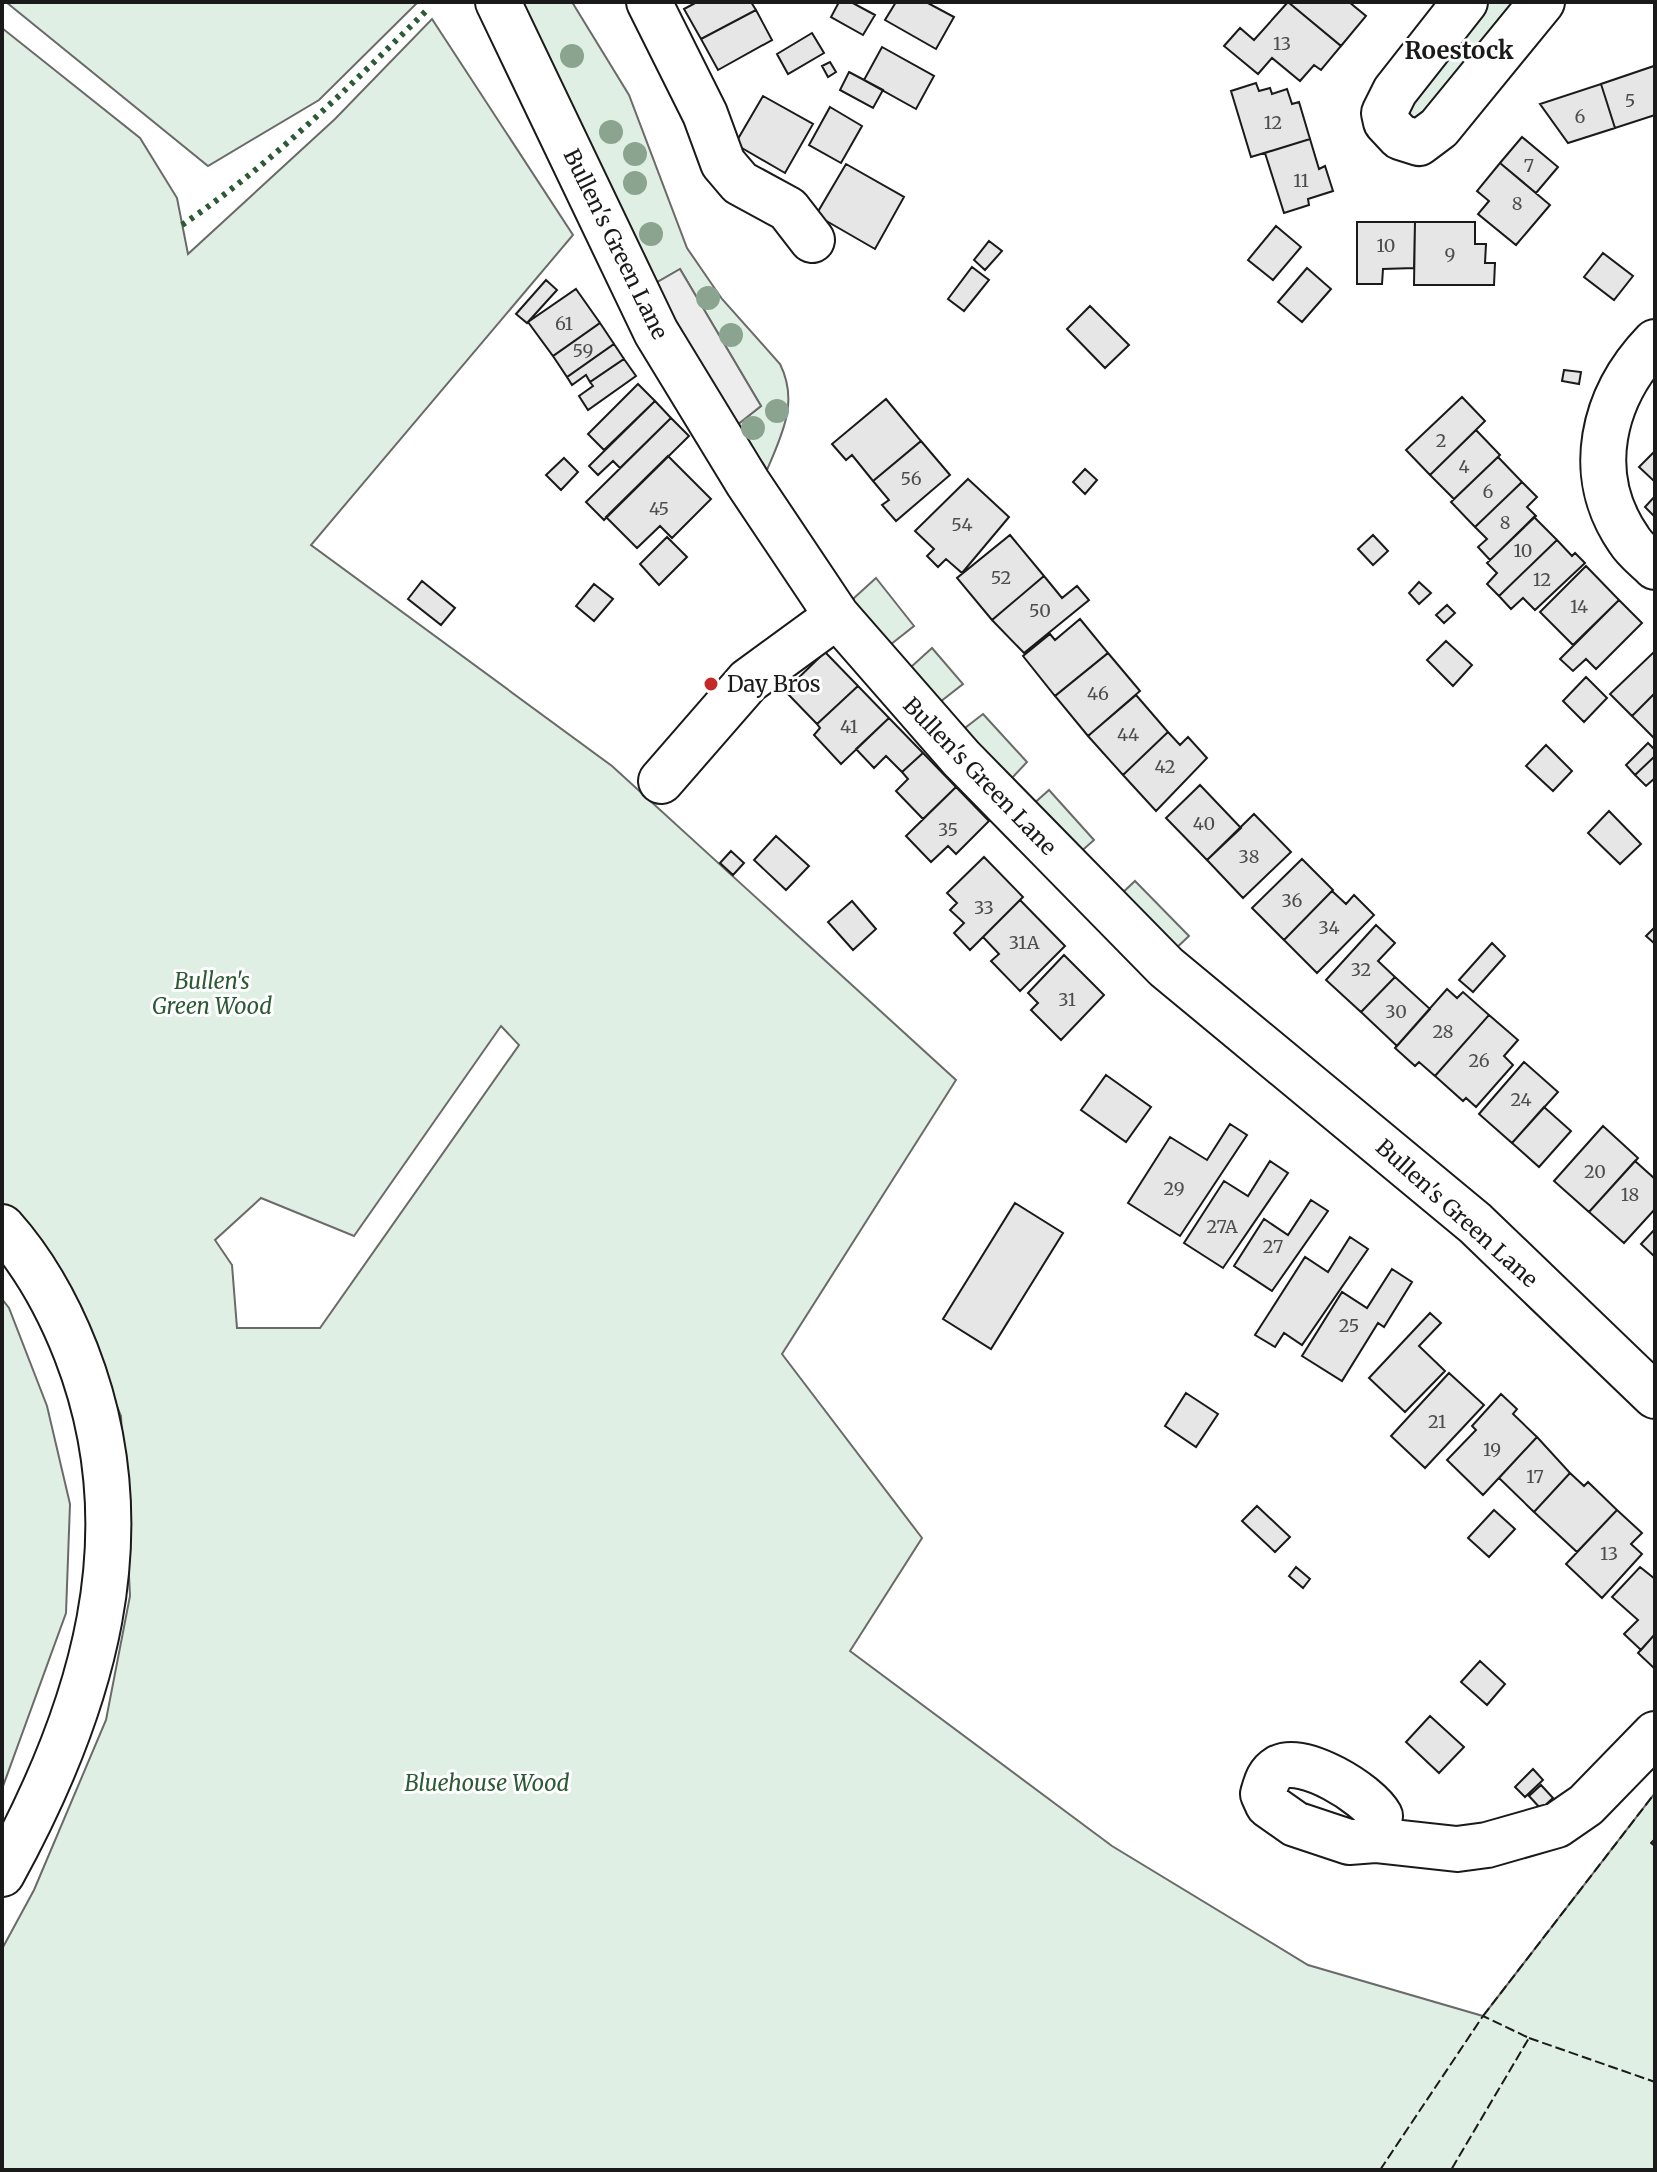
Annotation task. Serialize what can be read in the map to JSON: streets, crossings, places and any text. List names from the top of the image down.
{
  "streets": {
    "main road": ["Bullen's Green Lane"]
  },
  "districts": ["Roestock"],
  "parks": ["Bullen's Green Wood", "Bluehouse Wood"],
  "places": ["Day Bros"],
  "house_numbers": [
    "13",
    "5",
    "6",
    "12",
    "7",
    "11",
    "8",
    "10",
    "9",
    "61",
    "59",
    "2",
    "4",
    "56",
    "6",
    "45",
    "8",
    "54",
    "10",
    "52",
    "12",
    "14",
    "50",
    "46",
    "41",
    "44",
    "42",
    "40",
    "35",
    "38",
    "36",
    "33",
    "34",
    "31A",
    "32",
    "31",
    "30",
    "28",
    "26",
    "24",
    "20",
    "29",
    "18",
    "27A",
    "27",
    "25",
    "21",
    "19",
    "17",
    "13"
  ]
}
